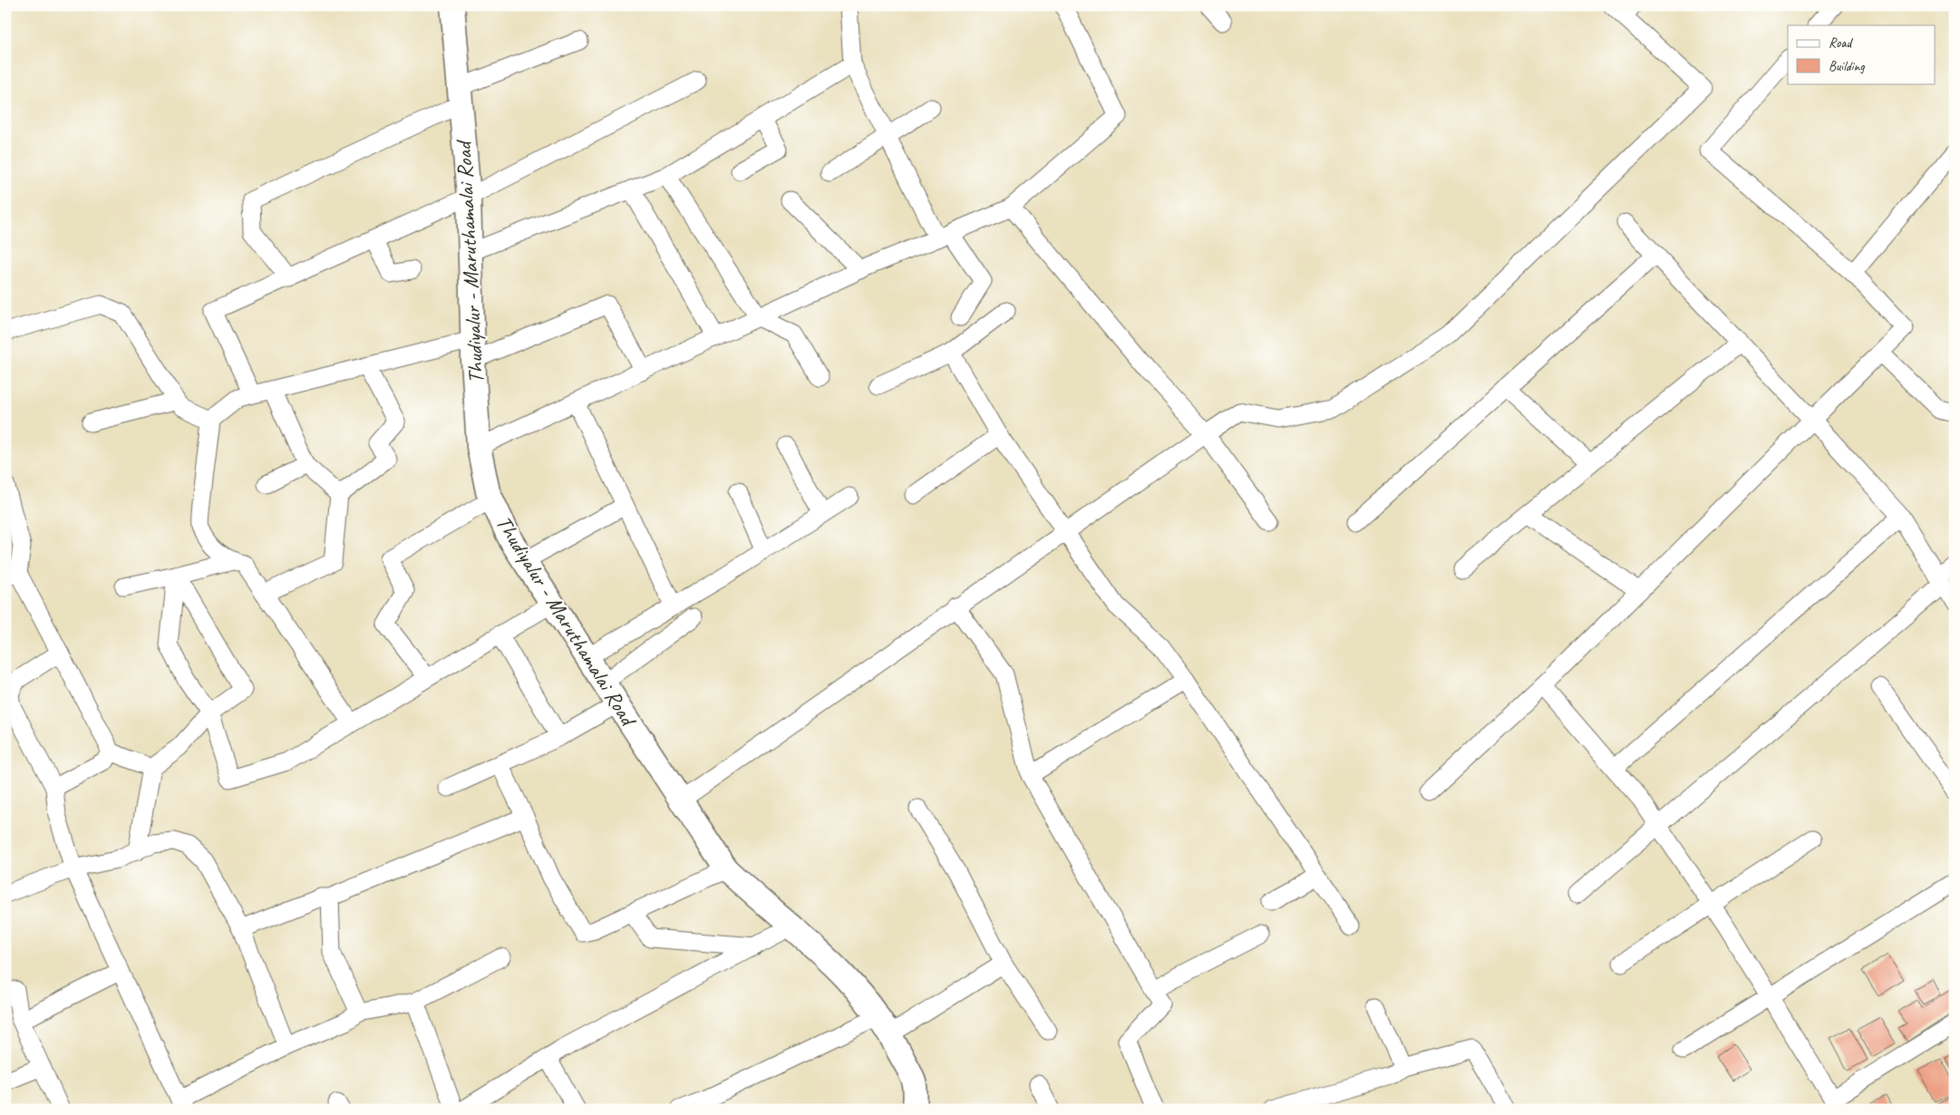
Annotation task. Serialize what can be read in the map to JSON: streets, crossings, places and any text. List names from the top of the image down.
{
  "streets": {
    "main road": ["Thudiyalur - Maruthamalai Road"]
  },
  "legend": ["Road", "Building"]
}
